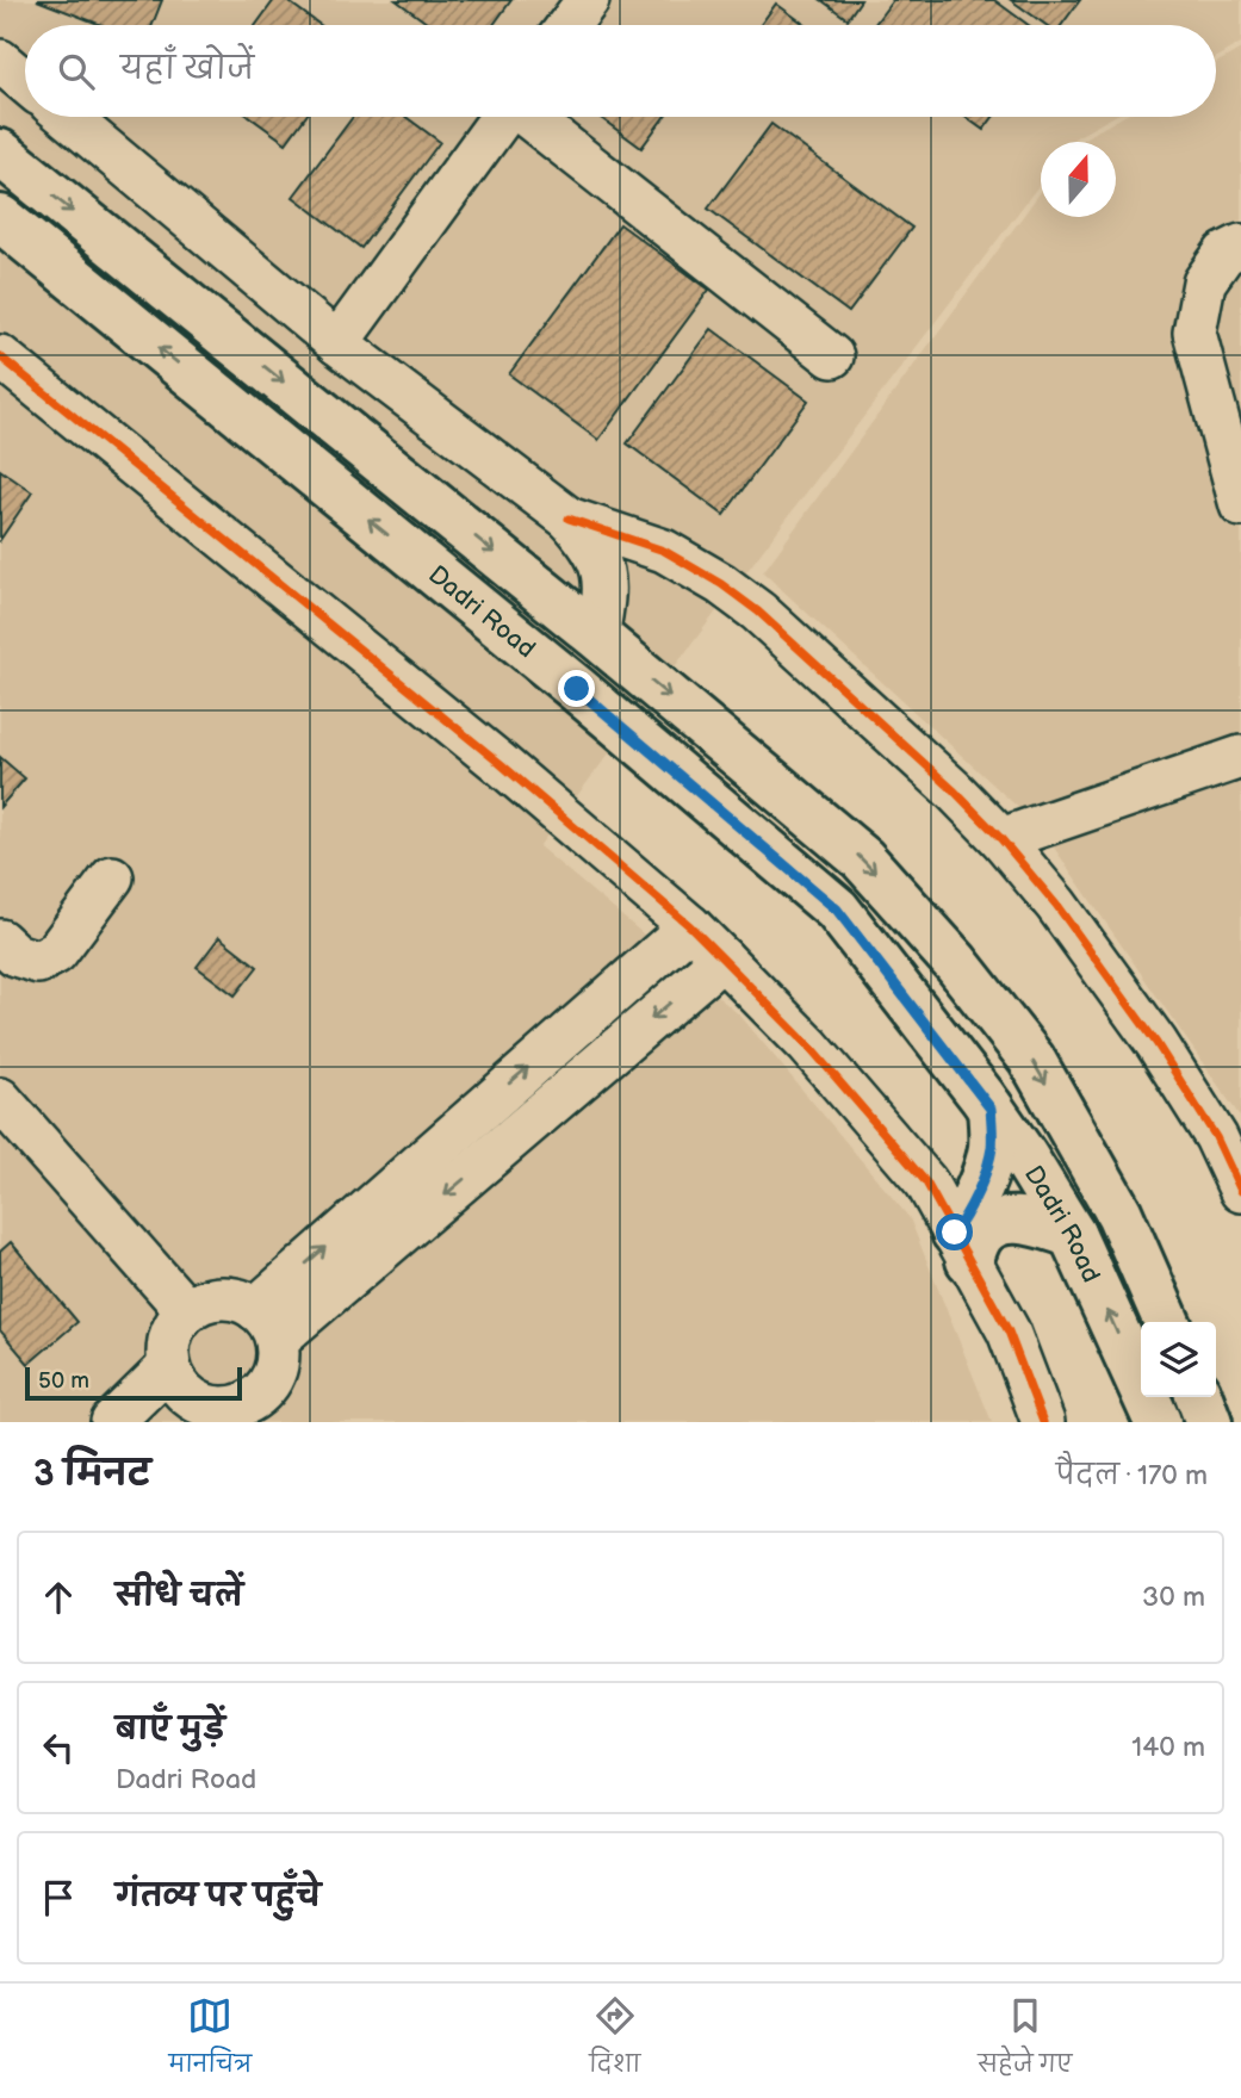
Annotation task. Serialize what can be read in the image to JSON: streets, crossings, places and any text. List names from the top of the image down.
{
  "streets": {
    "main road": ["Dadri Road"]
  },
  "scale_bar": "50 m",
  "north": "top",
  "page": {
    "search": "यहाँ खोजें",
    "scale": "50 m",
    "heading": ["3 मिनट", "पैदल · 170 m"],
    "list": [
      ["सीधे चलें", "30 m"],
      ["बाएँ मुड़ें", "Dadri Road", "140 m"],
      "गंतव्य पर पहुँचे"
    ],
    "nav": ["मानचित्र", "दिशा", "सहेजे गए"]
  }
}
